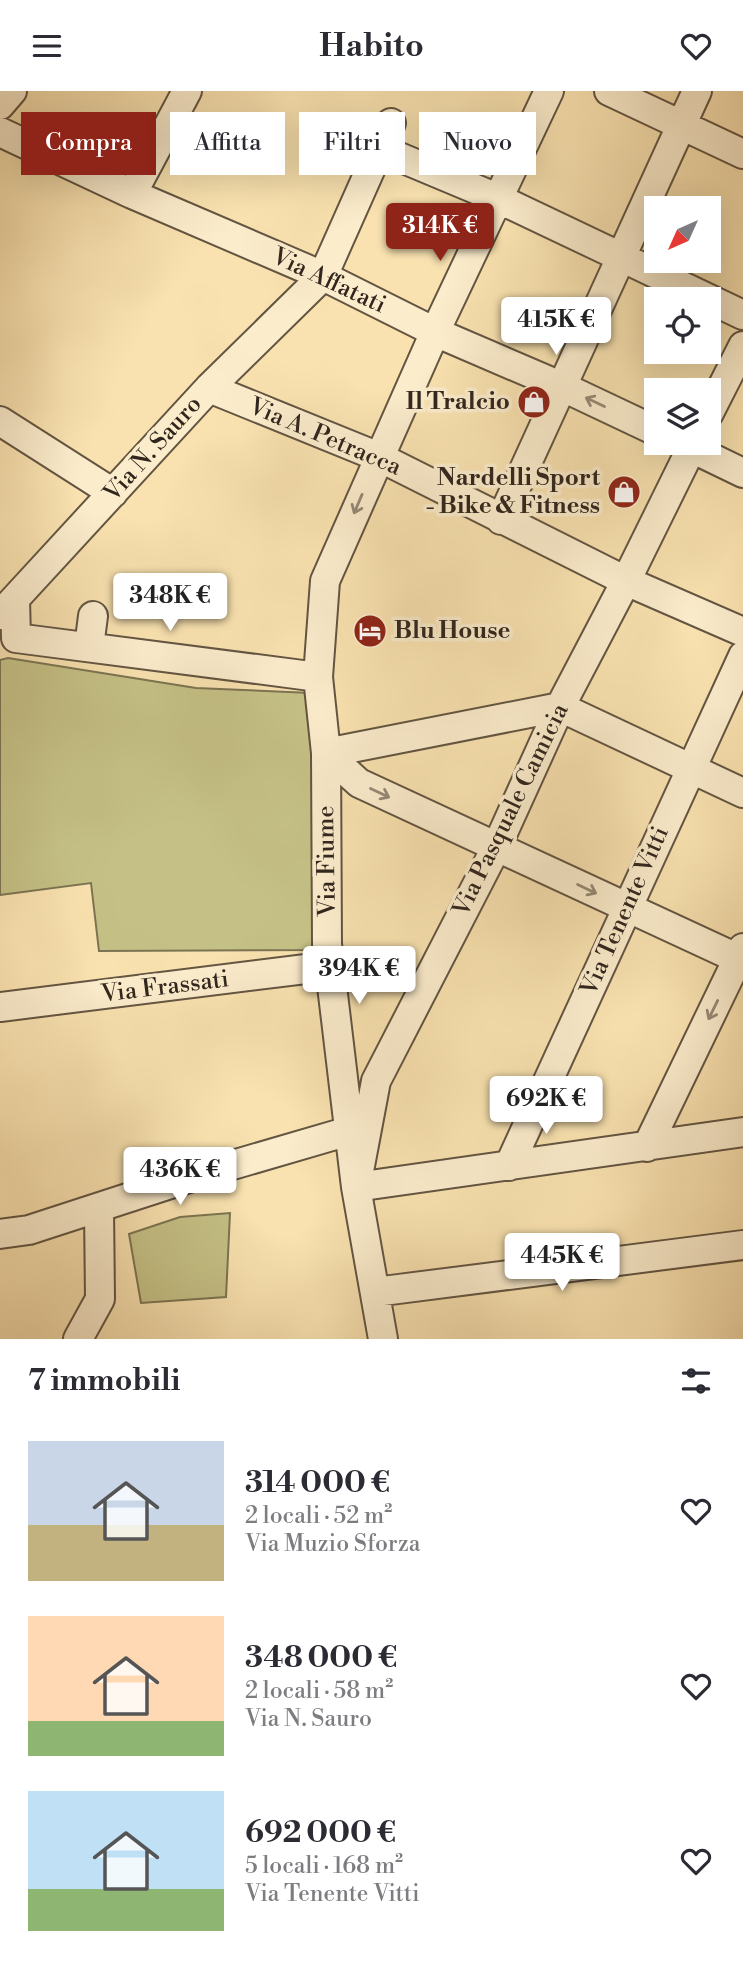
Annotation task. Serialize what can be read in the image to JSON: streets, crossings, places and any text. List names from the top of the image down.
{
  "streets": {
    "street": [
      "Via Affatati",
      "Via A. Petracca",
      "Via N. Sauro",
      "Via Pasquale Camicia",
      "Via Fiume",
      "Via Tenente Vitti",
      "Via Frassati"
    ]
  },
  "crossings": [
    ["Via Affatati", "Via N. Sauro"],
    ["Via Affatati", "Via Fiume"],
    ["Via A. Petracca", "Via N. Sauro"],
    ["Via A. Petracca", "Via Pasquale Camicia"],
    ["Via A. Petracca", "Via Fiume"],
    ["Via Pasquale Camicia", "Via Fiume"],
    ["Via Fiume", "Via Frassati"]
  ],
  "places": {
    "shop": ["Il Tralcio", "Nardelli Sport - Bike & Fitness"],
    "hotel": ["Blu House"]
  },
  "north": "bottom left",
  "page": {
    "header": "Habito",
    "chip": [
      "Compra",
      "Affitta",
      "Filtri",
      "Nuovo"
    ],
    "price": [
      "314K €",
      "415K €",
      "348K €",
      "394K €",
      "692K €",
      "436K €",
      "445K €"
    ],
    "heading": "7 immobili",
    "list": [
      {
        "name": "314 000 €",
        "note": "2 locali · 52 m² · Via Muzio Sforza"
      },
      {
        "name": "348 000 €",
        "note": "2 locali · 58 m² · Via N. Sauro"
      },
      {
        "name": "692 000 €",
        "note": "5 locali · 168 m² · Via Tenente Vitti"
      }
    ]
  }
}
